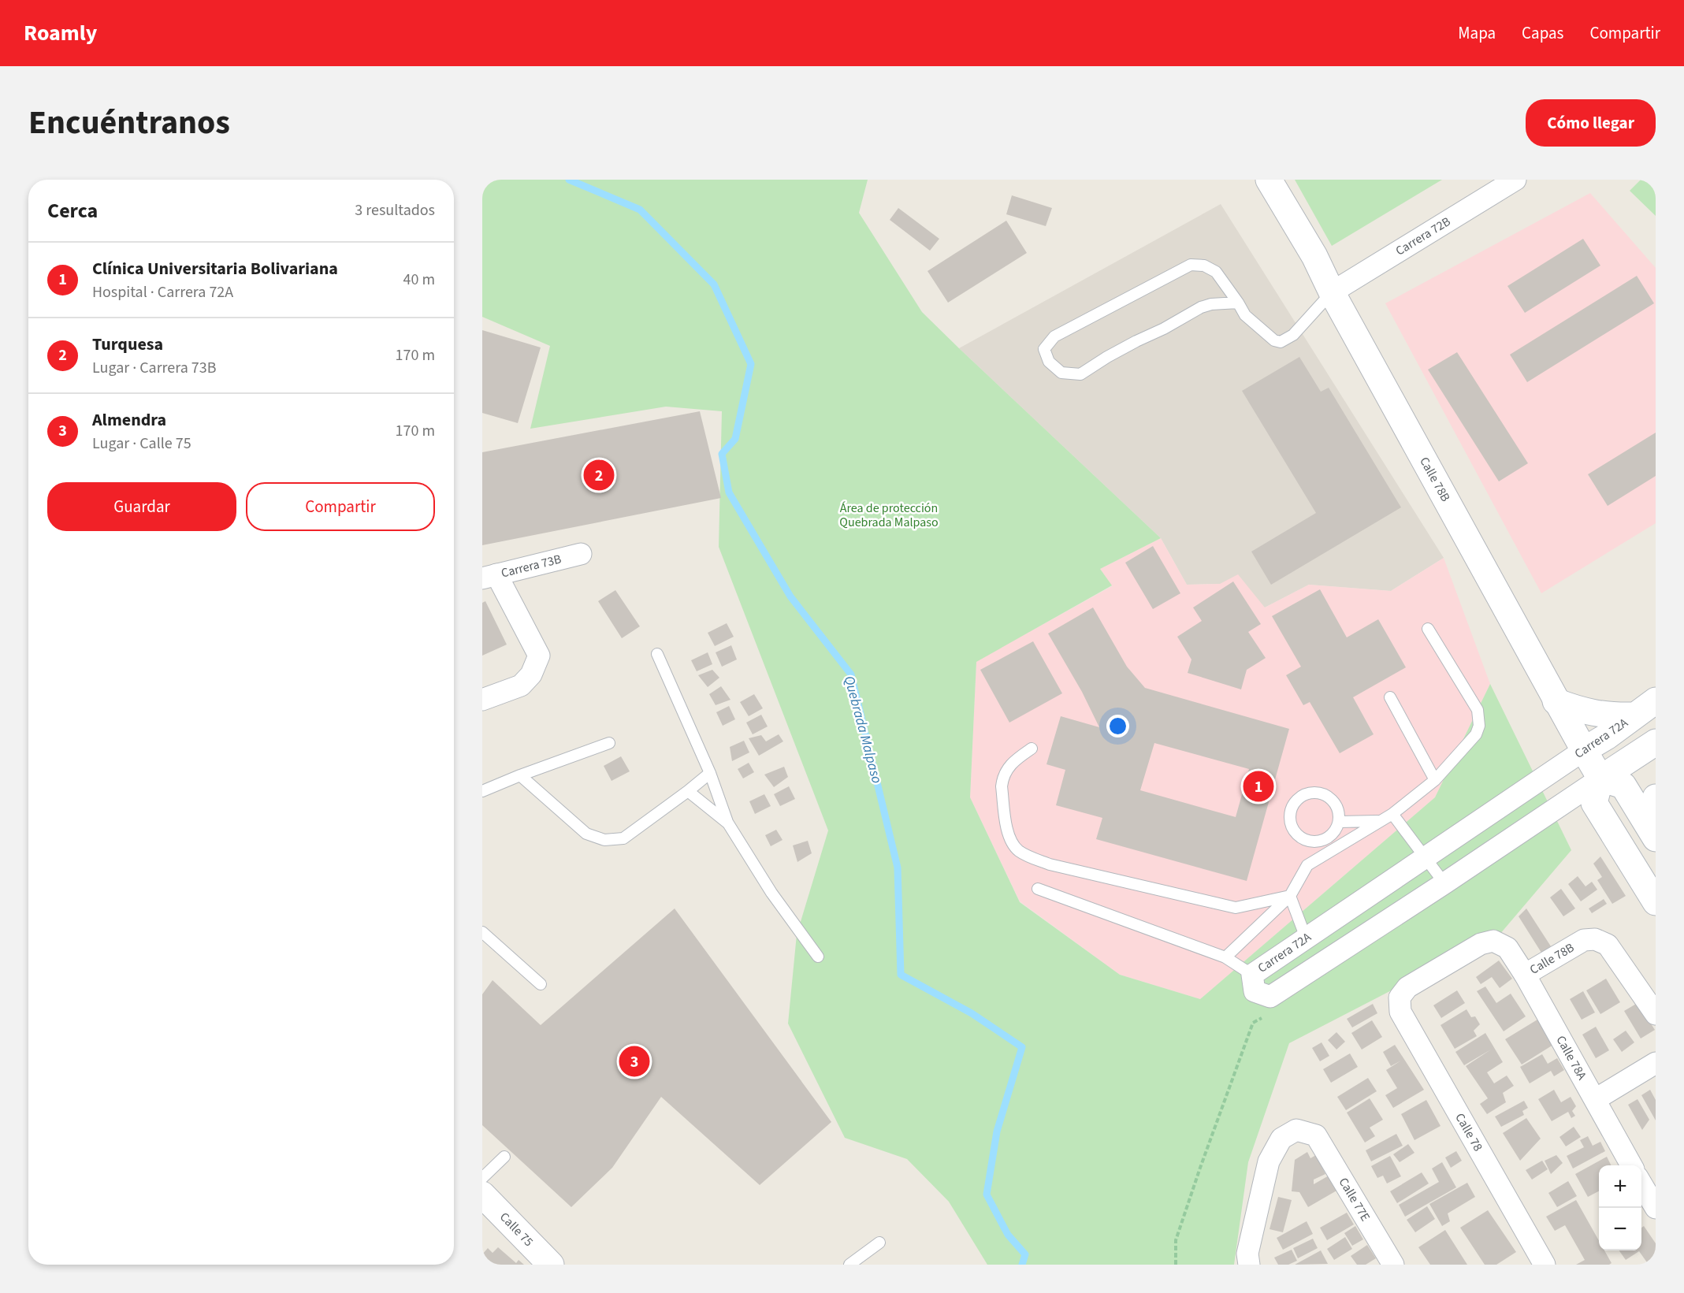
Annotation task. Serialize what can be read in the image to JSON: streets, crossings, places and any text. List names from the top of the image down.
{
  "streets": {
    "street": [
      "Carrera 72B",
      "Calle 78B",
      "Carrera 73B",
      "Carrera 72A",
      "Calle 78A",
      "Calle 78",
      "Calle 77E",
      "Calle 75"
    ]
  },
  "crossings": [
    ["Carrera 72B", "Calle 78B"],
    ["Calle 78B", "Carrera 72A"],
    ["Calle 78B", "Calle 78A"],
    ["Calle 78A", "Calle 78"]
  ],
  "water": ["Quebrada Malpaso"],
  "parks": ["Área de protección Quebrada Malpaso"],
  "page": {
    "header": "Roamly",
    "nav": ["Mapa", "Capas", "Compartir"],
    "title": "Encuéntranos",
    "buttons": [
      "Cómo llegar",
      ["Guardar", "Compartir"]
    ],
    "heading": ["Cerca", "3 resultados"],
    "list": [
      {
        "mark": "1",
        "name": "Clínica Universitaria Bolivariana",
        "note": "Hospital · Carrera 72A",
        "value": "40 m"
      },
      {
        "mark": "2",
        "name": "Turquesa",
        "note": "Lugar · Carrera 73B",
        "value": "170 m"
      },
      {
        "mark": "3",
        "name": "Almendra",
        "note": "Lugar · Calle 75",
        "value": "170 m"
      }
    ],
    "pins": ["2", "1", "3"],
    "map_buttons": ["+", "−"]
  }
}
